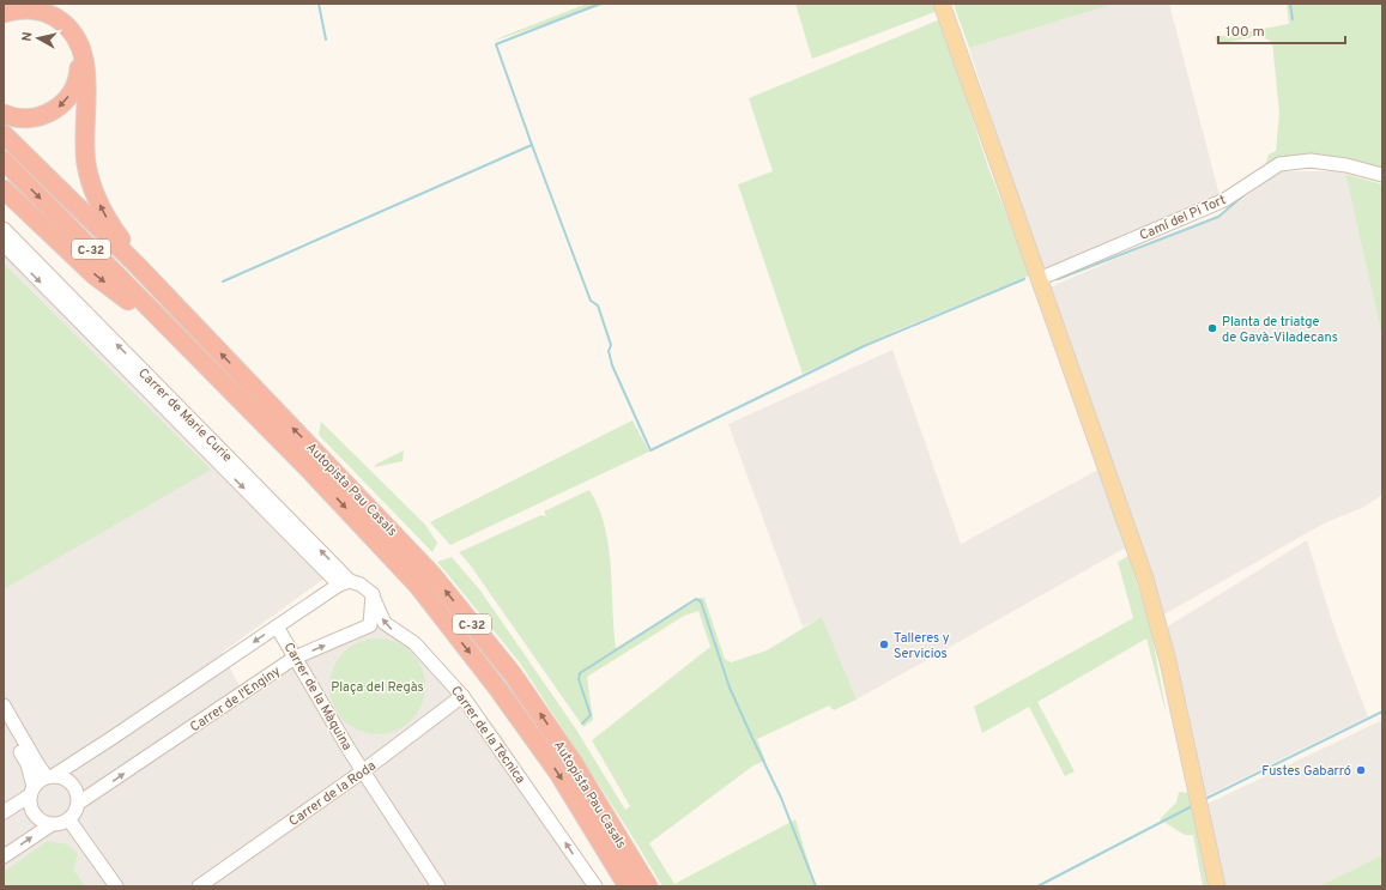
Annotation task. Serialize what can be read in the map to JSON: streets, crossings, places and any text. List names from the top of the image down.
{
  "streets": {
    "highway": ["C-32", "Autopista Pau Casals"],
    "street": [
      "Camí del Pi Tort",
      "Carrer de Marie Curie",
      "Carrer de la Màquina",
      "Carrer de l'Enginy",
      "Carrer de la Tècnica",
      "Carrer de la Roda"
    ]
  },
  "crossings": [
    ["Carrer de Marie Curie", "Carrer de l'Enginy"],
    ["Carrer de Marie Curie", "Carrer de la Tècnica"],
    ["Carrer de la Màquina", "Carrer de l'Enginy"],
    ["Carrer de la Màquina", "Carrer de la Roda"],
    ["Carrer de l'Enginy", "Carrer de la Tècnica"],
    ["Carrer de la Tècnica", "Carrer de la Roda"]
  ],
  "one_way": ["Carrer de la Tècnica"],
  "parks": ["Plaça del Regàs"],
  "places": ["Planta de triatge de Gavà-Viladecans", "Talleres y Servicios", "Fustes Gabarró"],
  "scale_bar": "100 m",
  "north": "left"
}
